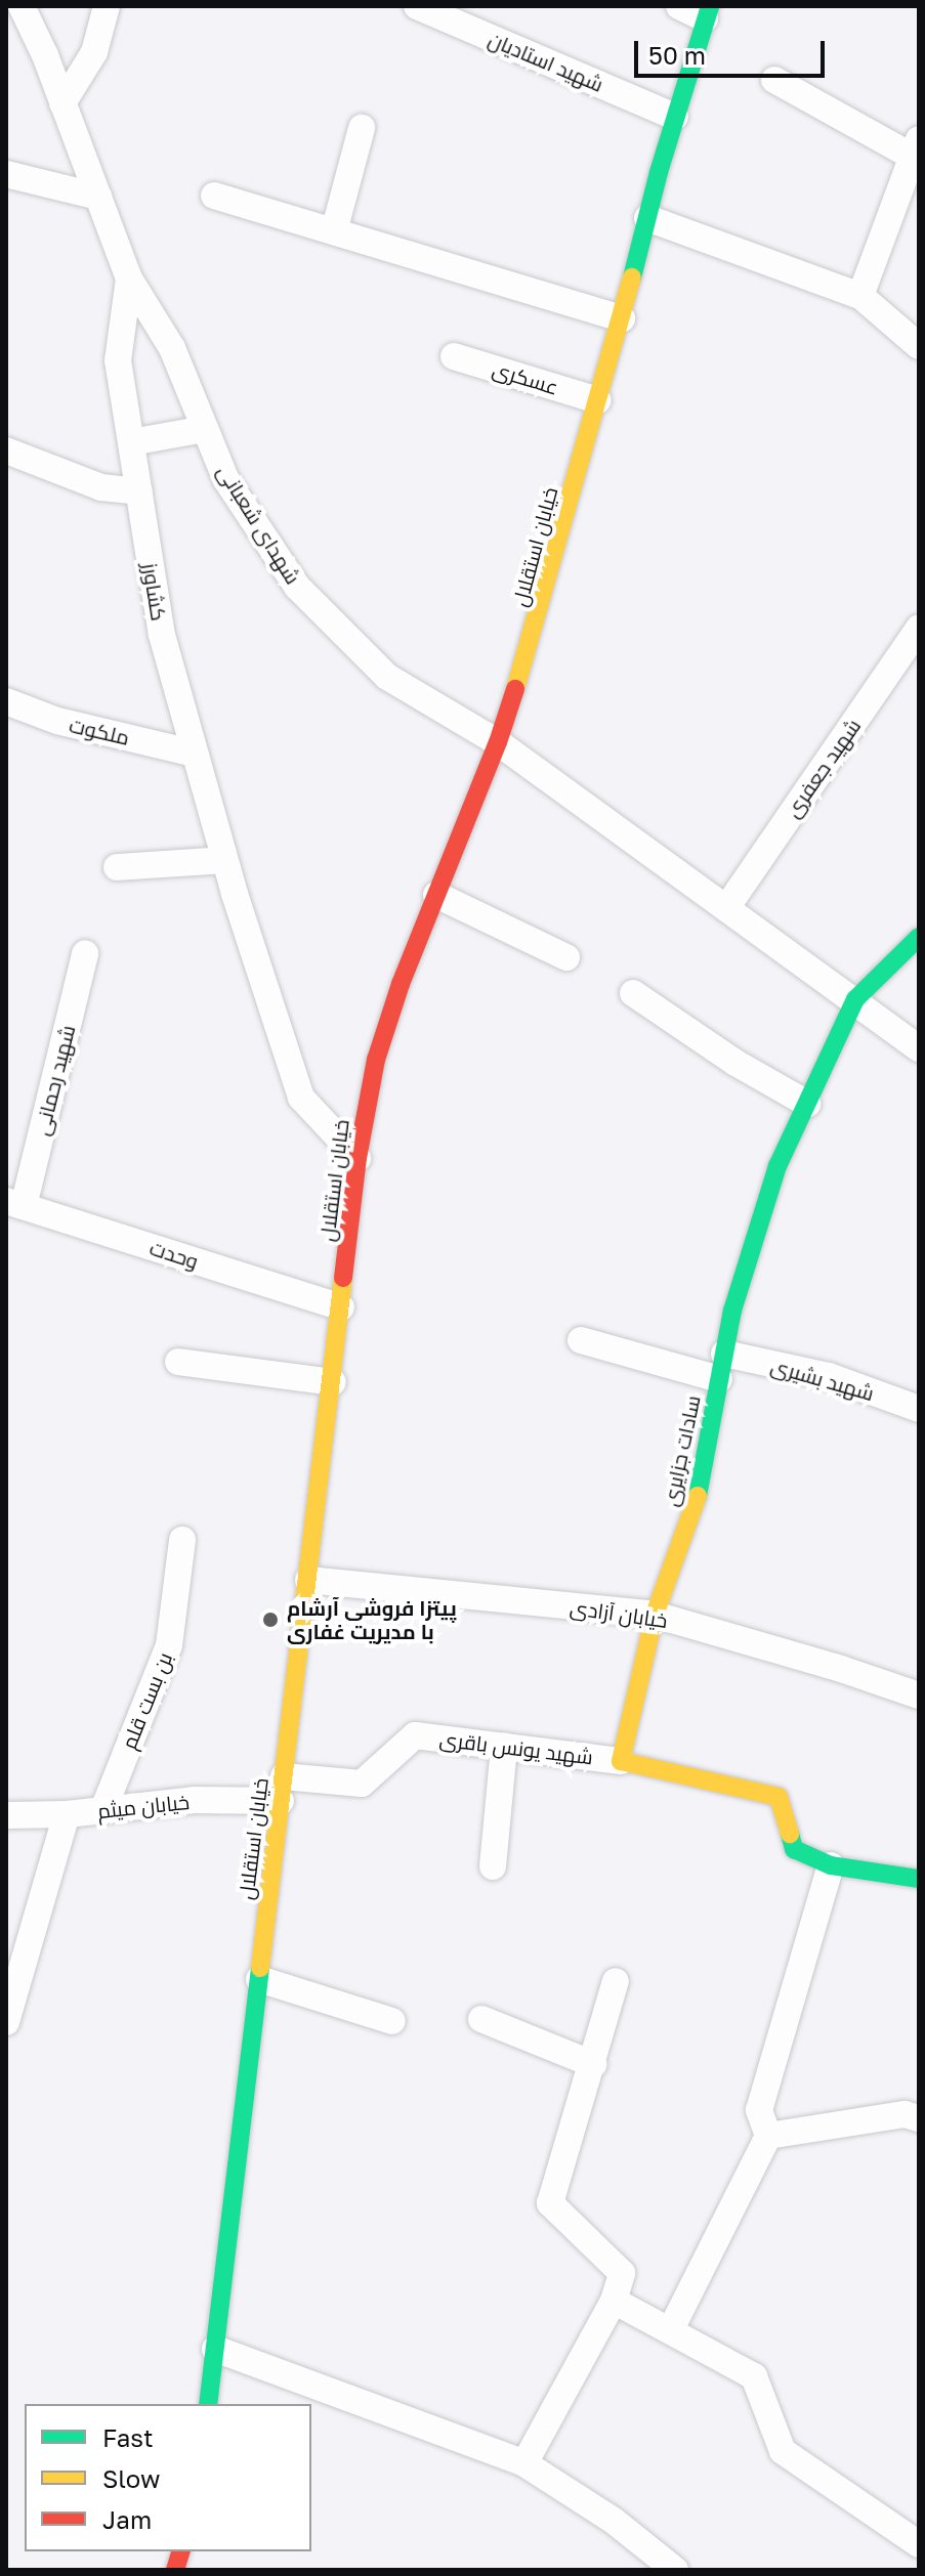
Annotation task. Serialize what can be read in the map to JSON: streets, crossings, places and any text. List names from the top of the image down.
{
  "streets": {
    "street": [
      "شهید استادیان",
      "عسکری",
      "شهدای شعبانی",
      "خیابان استقلال",
      "کشاورز",
      "ملکوت",
      "شهید جعفری",
      "شهید رحمانی",
      "وحدت",
      "شهید بشیری",
      "سادات جزایری",
      "خیابان آزادی",
      "بن بست قلم",
      "شهید یونس باقری",
      "خیابان میثم"
    ]
  },
  "crossings": [
    ["شهید استادیان", "خیابان استقلال"],
    ["عسکری", "خیابان استقلال"],
    ["شهدای شعبانی", "خیابان استقلال"],
    ["شهدای شعبانی", "کشاورز"],
    ["شهدای شعبانی", "شهید جعفری"],
    ["شهدای شعبانی", "سادات جزایری"],
    ["خیابان استقلال", "کشاورز"],
    ["خیابان استقلال", "وحدت"],
    ["خیابان استقلال", "خیابان آزادی"],
    ["خیابان استقلال", "شهید یونس باقری"],
    ["خیابان استقلال", "خیابان میثم"],
    ["کشاورز", "ملکوت"],
    ["شهید رحمانی", "وحدت"],
    ["شهید بشیری", "سادات جزایری"],
    ["سادات جزایری", "خیابان آزادی"],
    ["سادات جزایری", "شهید یونس باقری"],
    ["بن بست قلم", "خیابان میثم"],
    ["شهید یونس باقری", "خیابان میثم"]
  ],
  "places": ["پیتزا فروشی آرشام با مدیریت غفاری"],
  "legend": ["Fast", "Slow", "Jam"],
  "scale_bar": "50 m"
}
